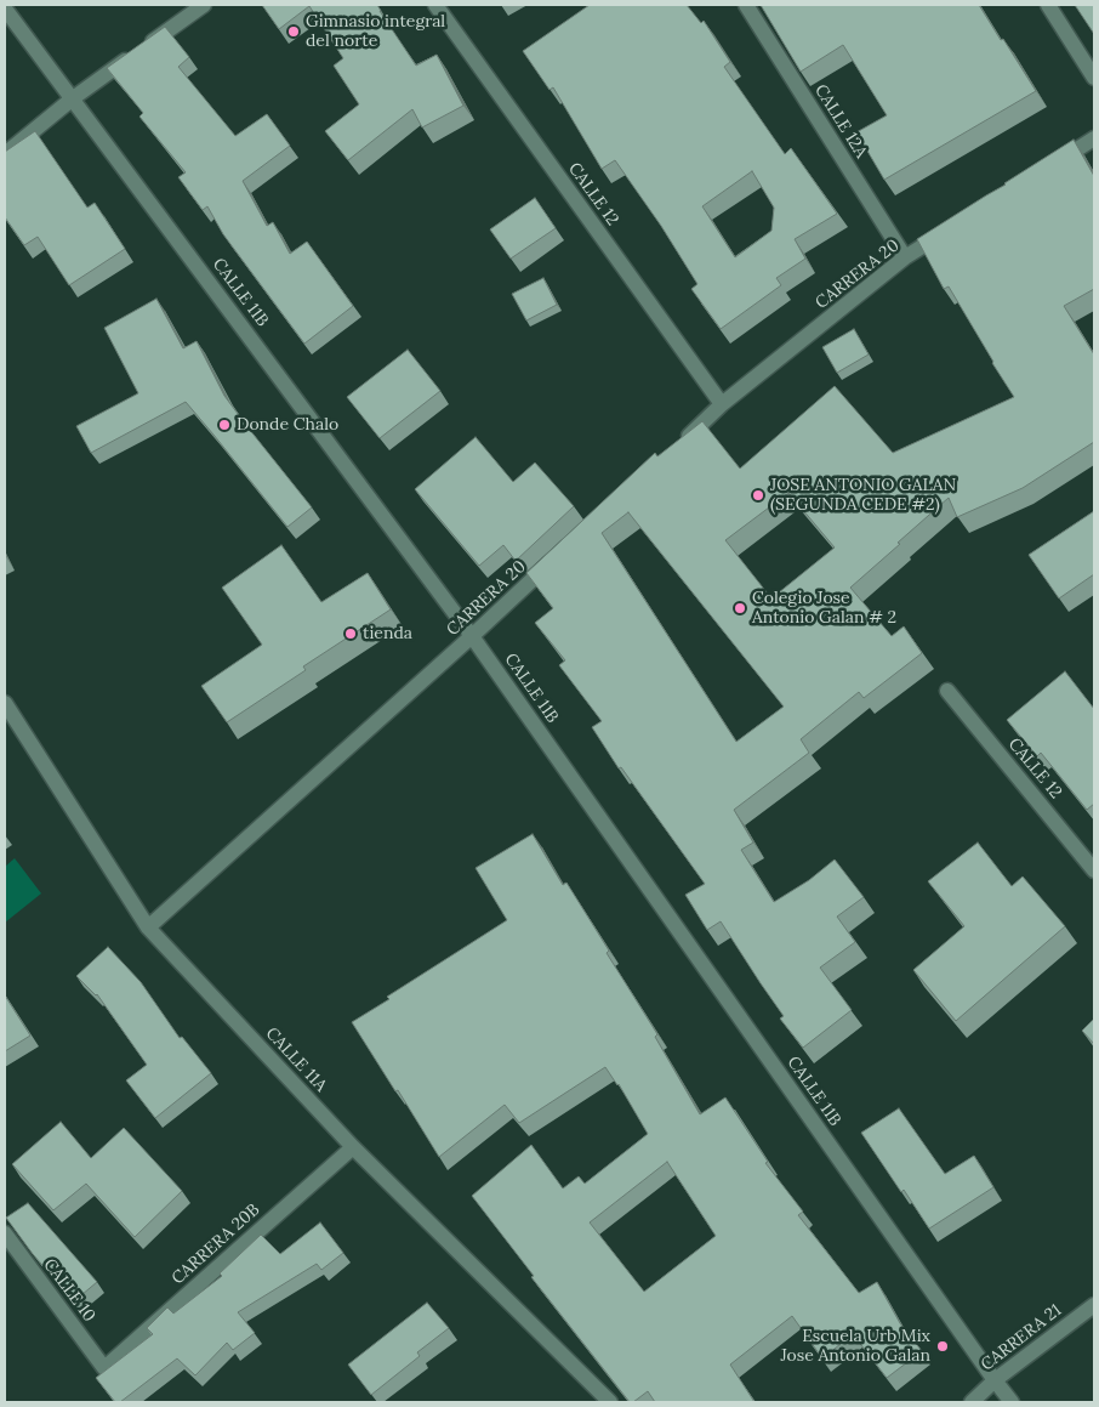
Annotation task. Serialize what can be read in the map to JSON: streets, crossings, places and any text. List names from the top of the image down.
{
  "streets": {
    "street": [
      "CALLE 12A",
      "CALLE 12",
      "CARRERA 20",
      "CALLE 11B",
      "CALLE 11A",
      "CARRERA 20B",
      "CALLE 10",
      "CARRERA 21"
    ]
  },
  "crossings": [
    ["CALLE 12A", "CARRERA 20"],
    ["CALLE 12", "CARRERA 20"],
    ["CARRERA 20", "CALLE 11B"],
    ["CARRERA 20", "CALLE 11A"],
    ["CALLE 11B", "CARRERA 21"],
    ["CALLE 11A", "CARRERA 20B"],
    ["CARRERA 20B", "CALLE 10"]
  ],
  "places": [
    "Gimnasio integral del norte",
    "Donde Chalo",
    "JOSE ANTONIO GALAN (SEGUNDA CEDE #2)",
    "Colegio Jose Antonio Galan # 2",
    "tienda",
    "Escuela Urb Mix Jose Antonio Galan"
  ]
}
